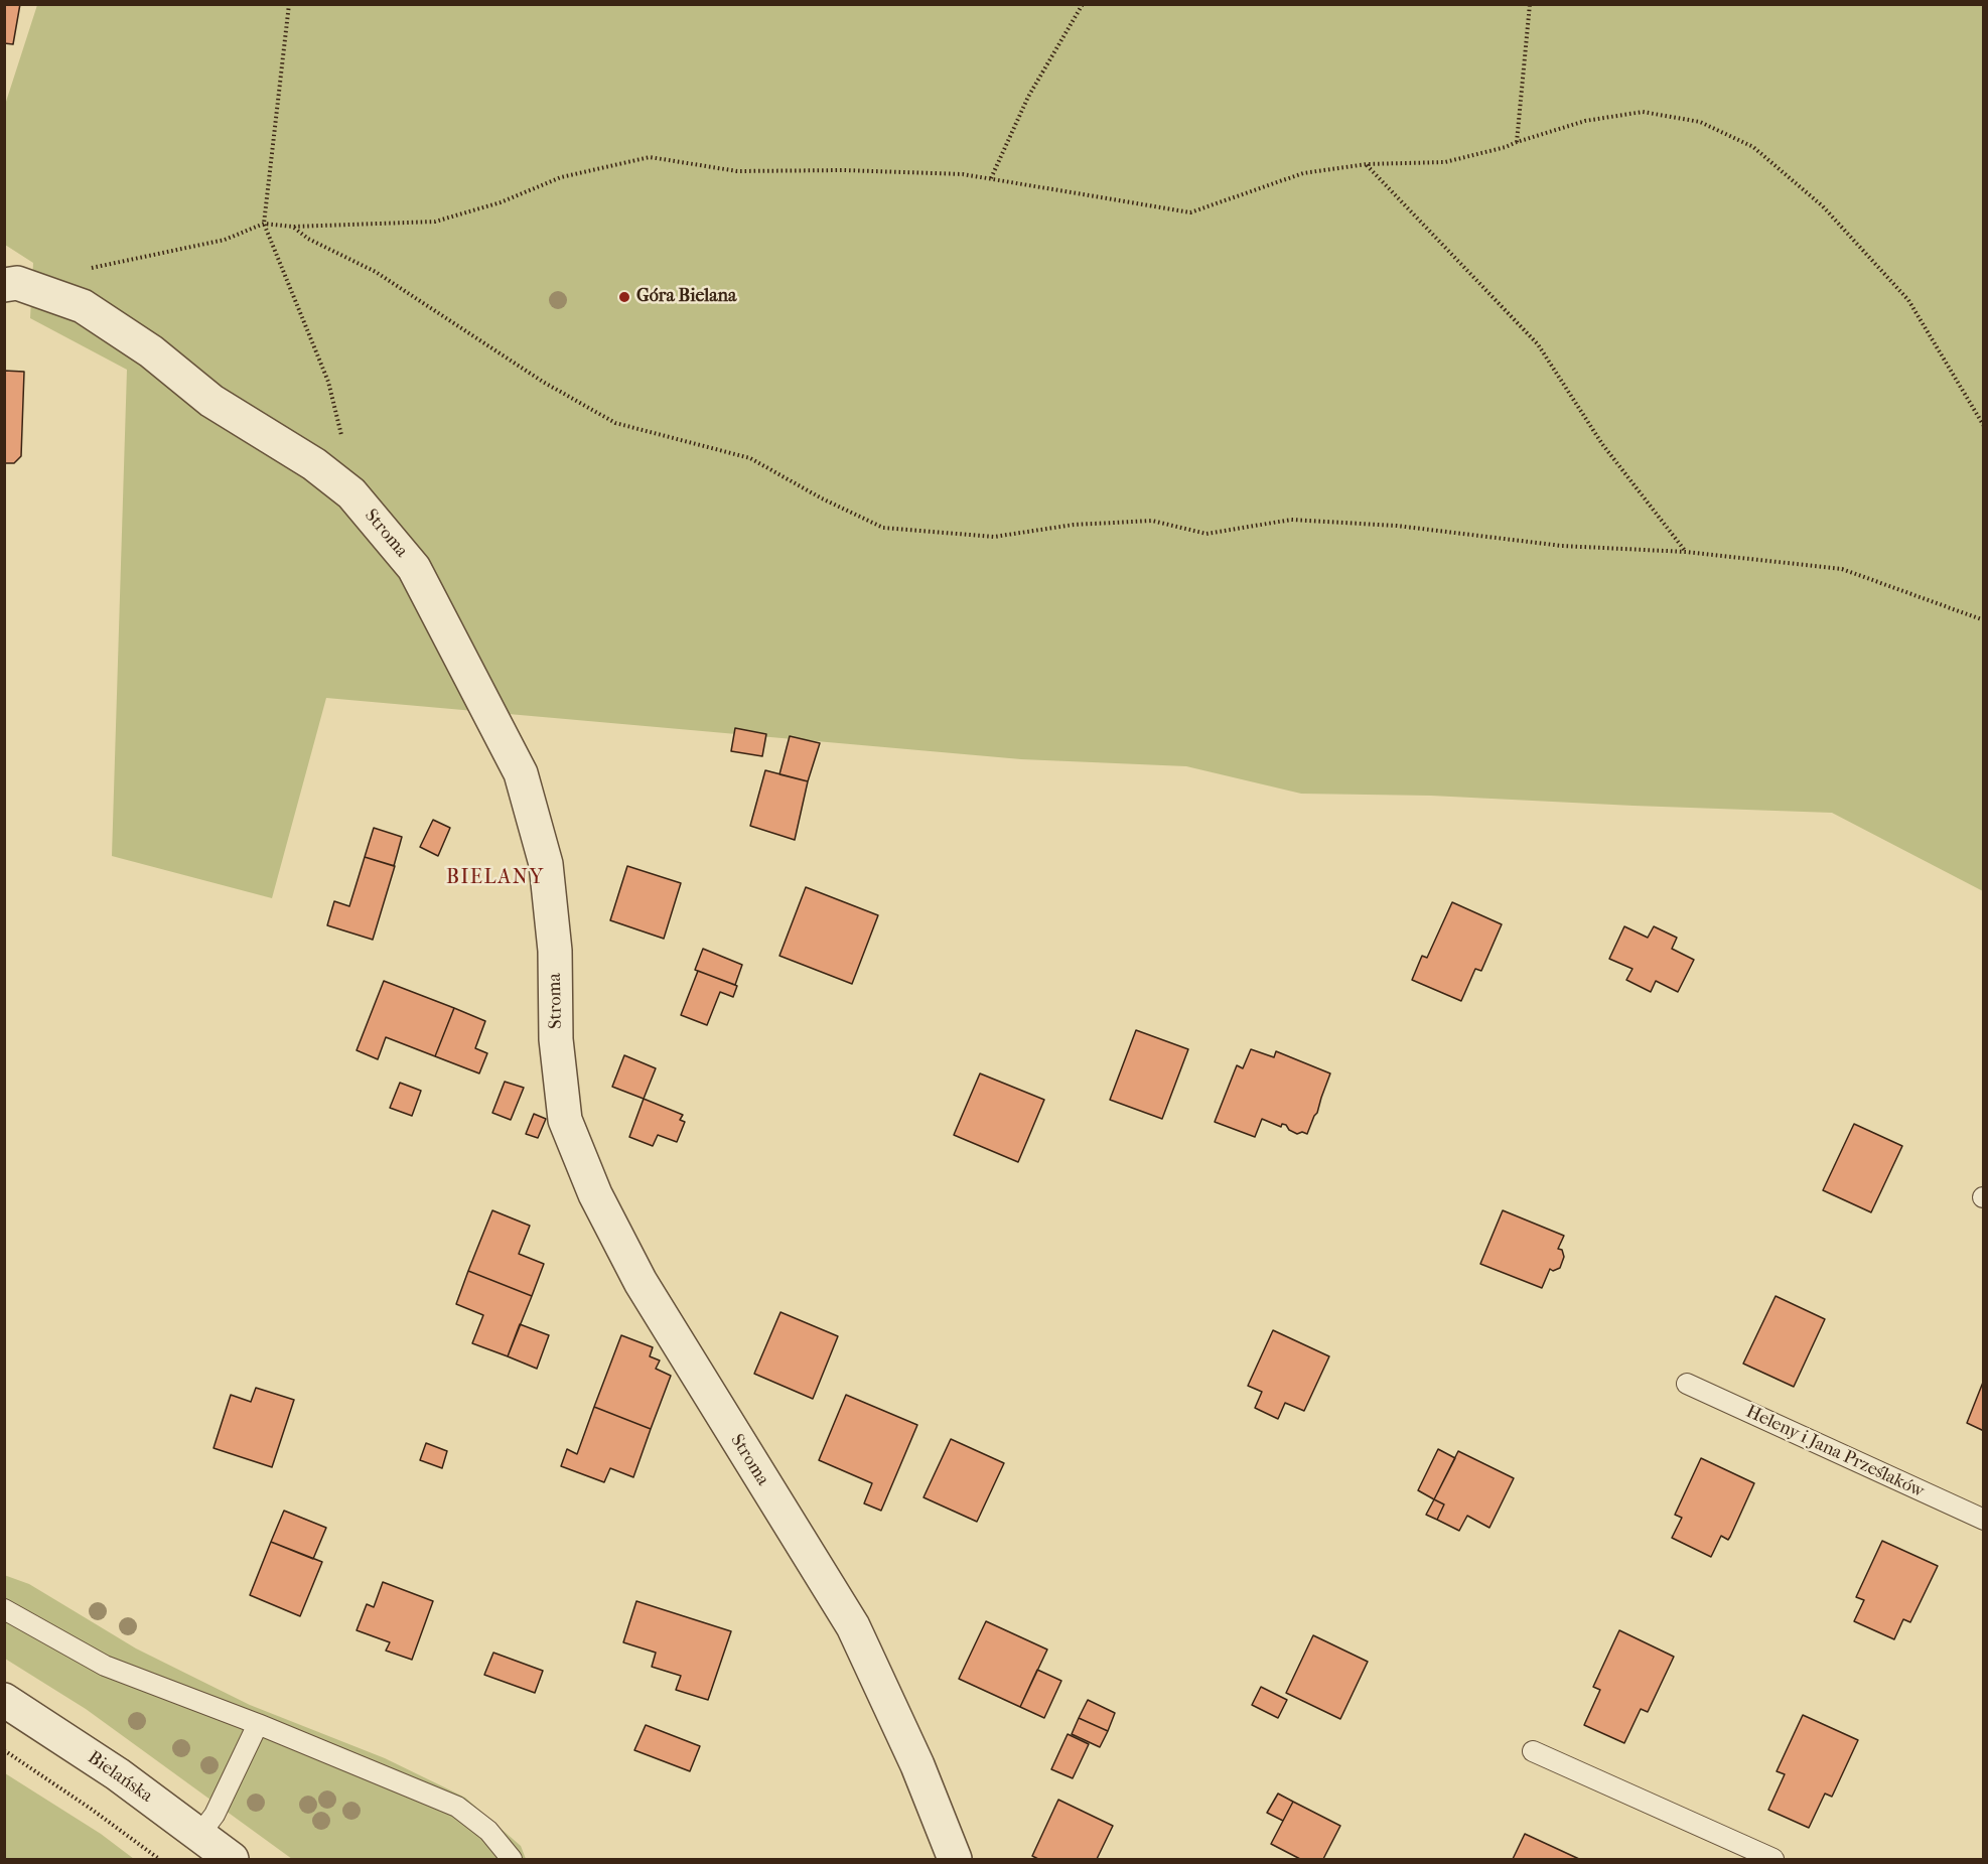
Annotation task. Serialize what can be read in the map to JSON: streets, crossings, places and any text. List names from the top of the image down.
{
  "streets": {
    "street": ["Stroma", "Bielańska"],
    "lane": ["Heleny i Jana Prześlaków"]
  },
  "districts": ["BIELANY"],
  "places": ["Góra Bielana"]
}
